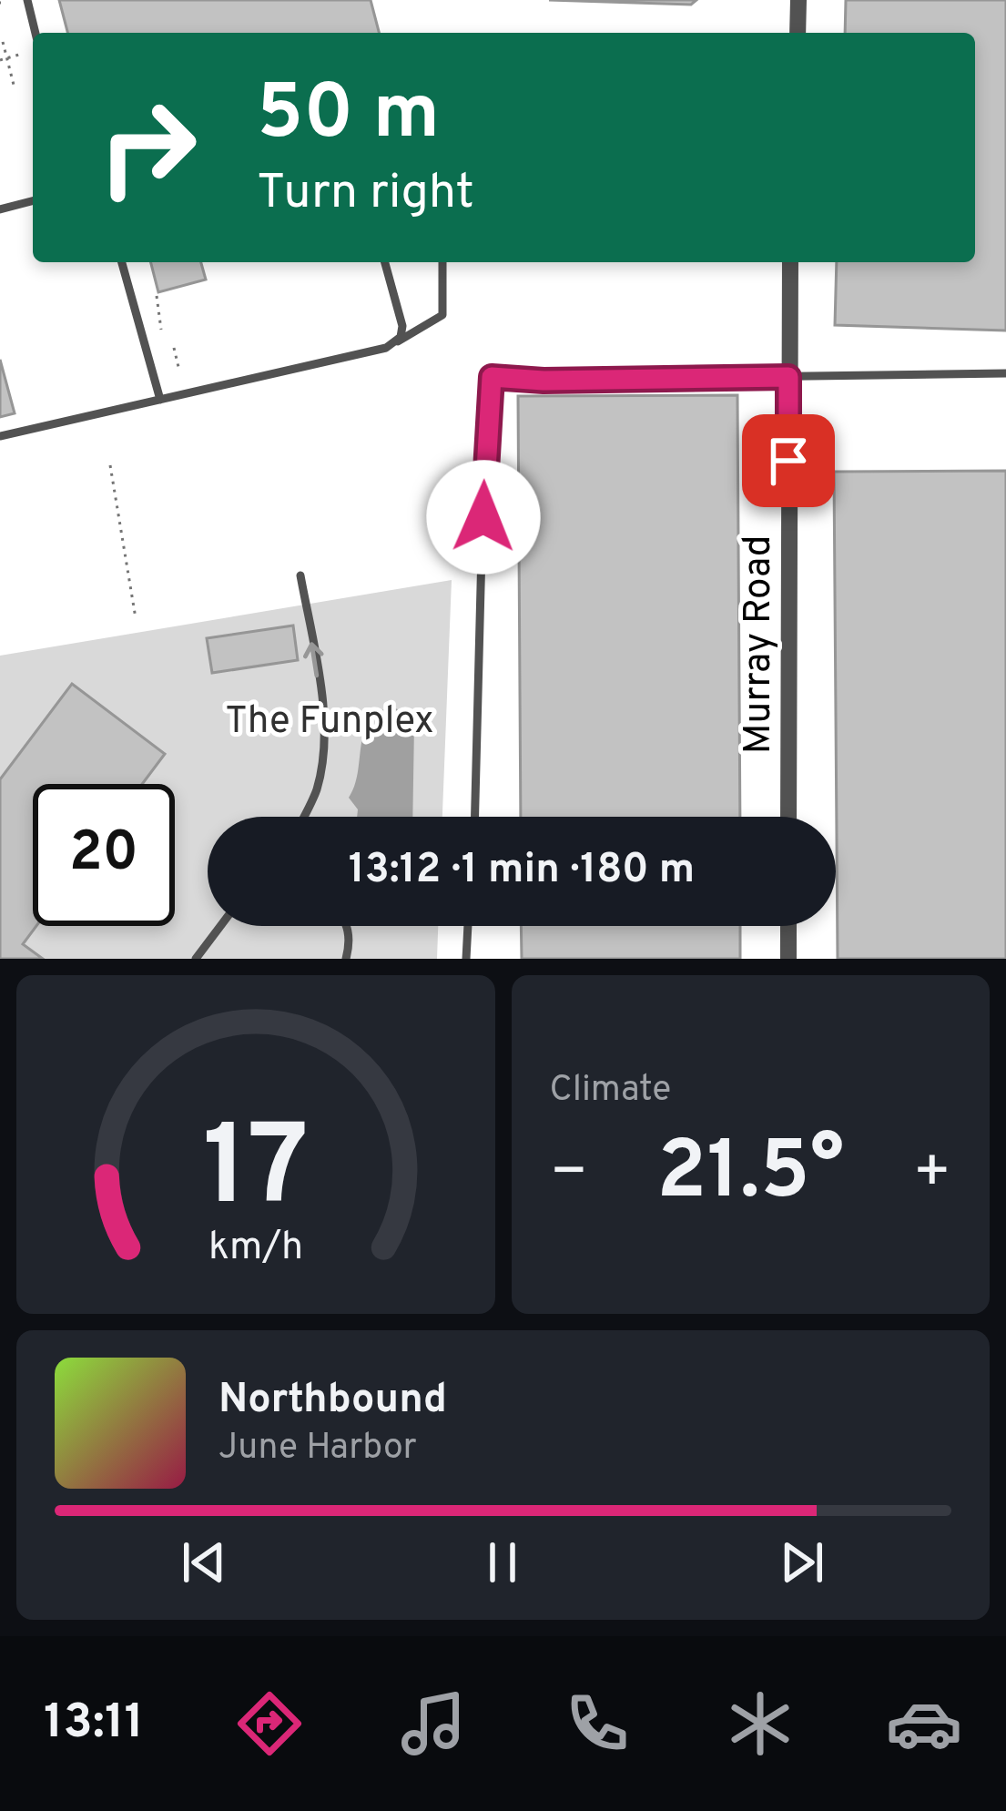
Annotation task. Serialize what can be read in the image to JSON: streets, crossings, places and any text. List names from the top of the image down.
{
  "streets": {
    "street": ["Murray Road"]
  },
  "parks": ["The Funplex"],
  "page": {
    "turn": ["50 m", "Turn right"],
    "limit": "20",
    "trip": "13:12 · 1 min · 180 m",
    "tile": "Climate",
    "heat": ["−", "21.5°", "+"],
    "song": ["Northbound", "June Harbor"],
    "tabs": "13:11",
    "gauge": ["17", "km/h"]
  }
}
